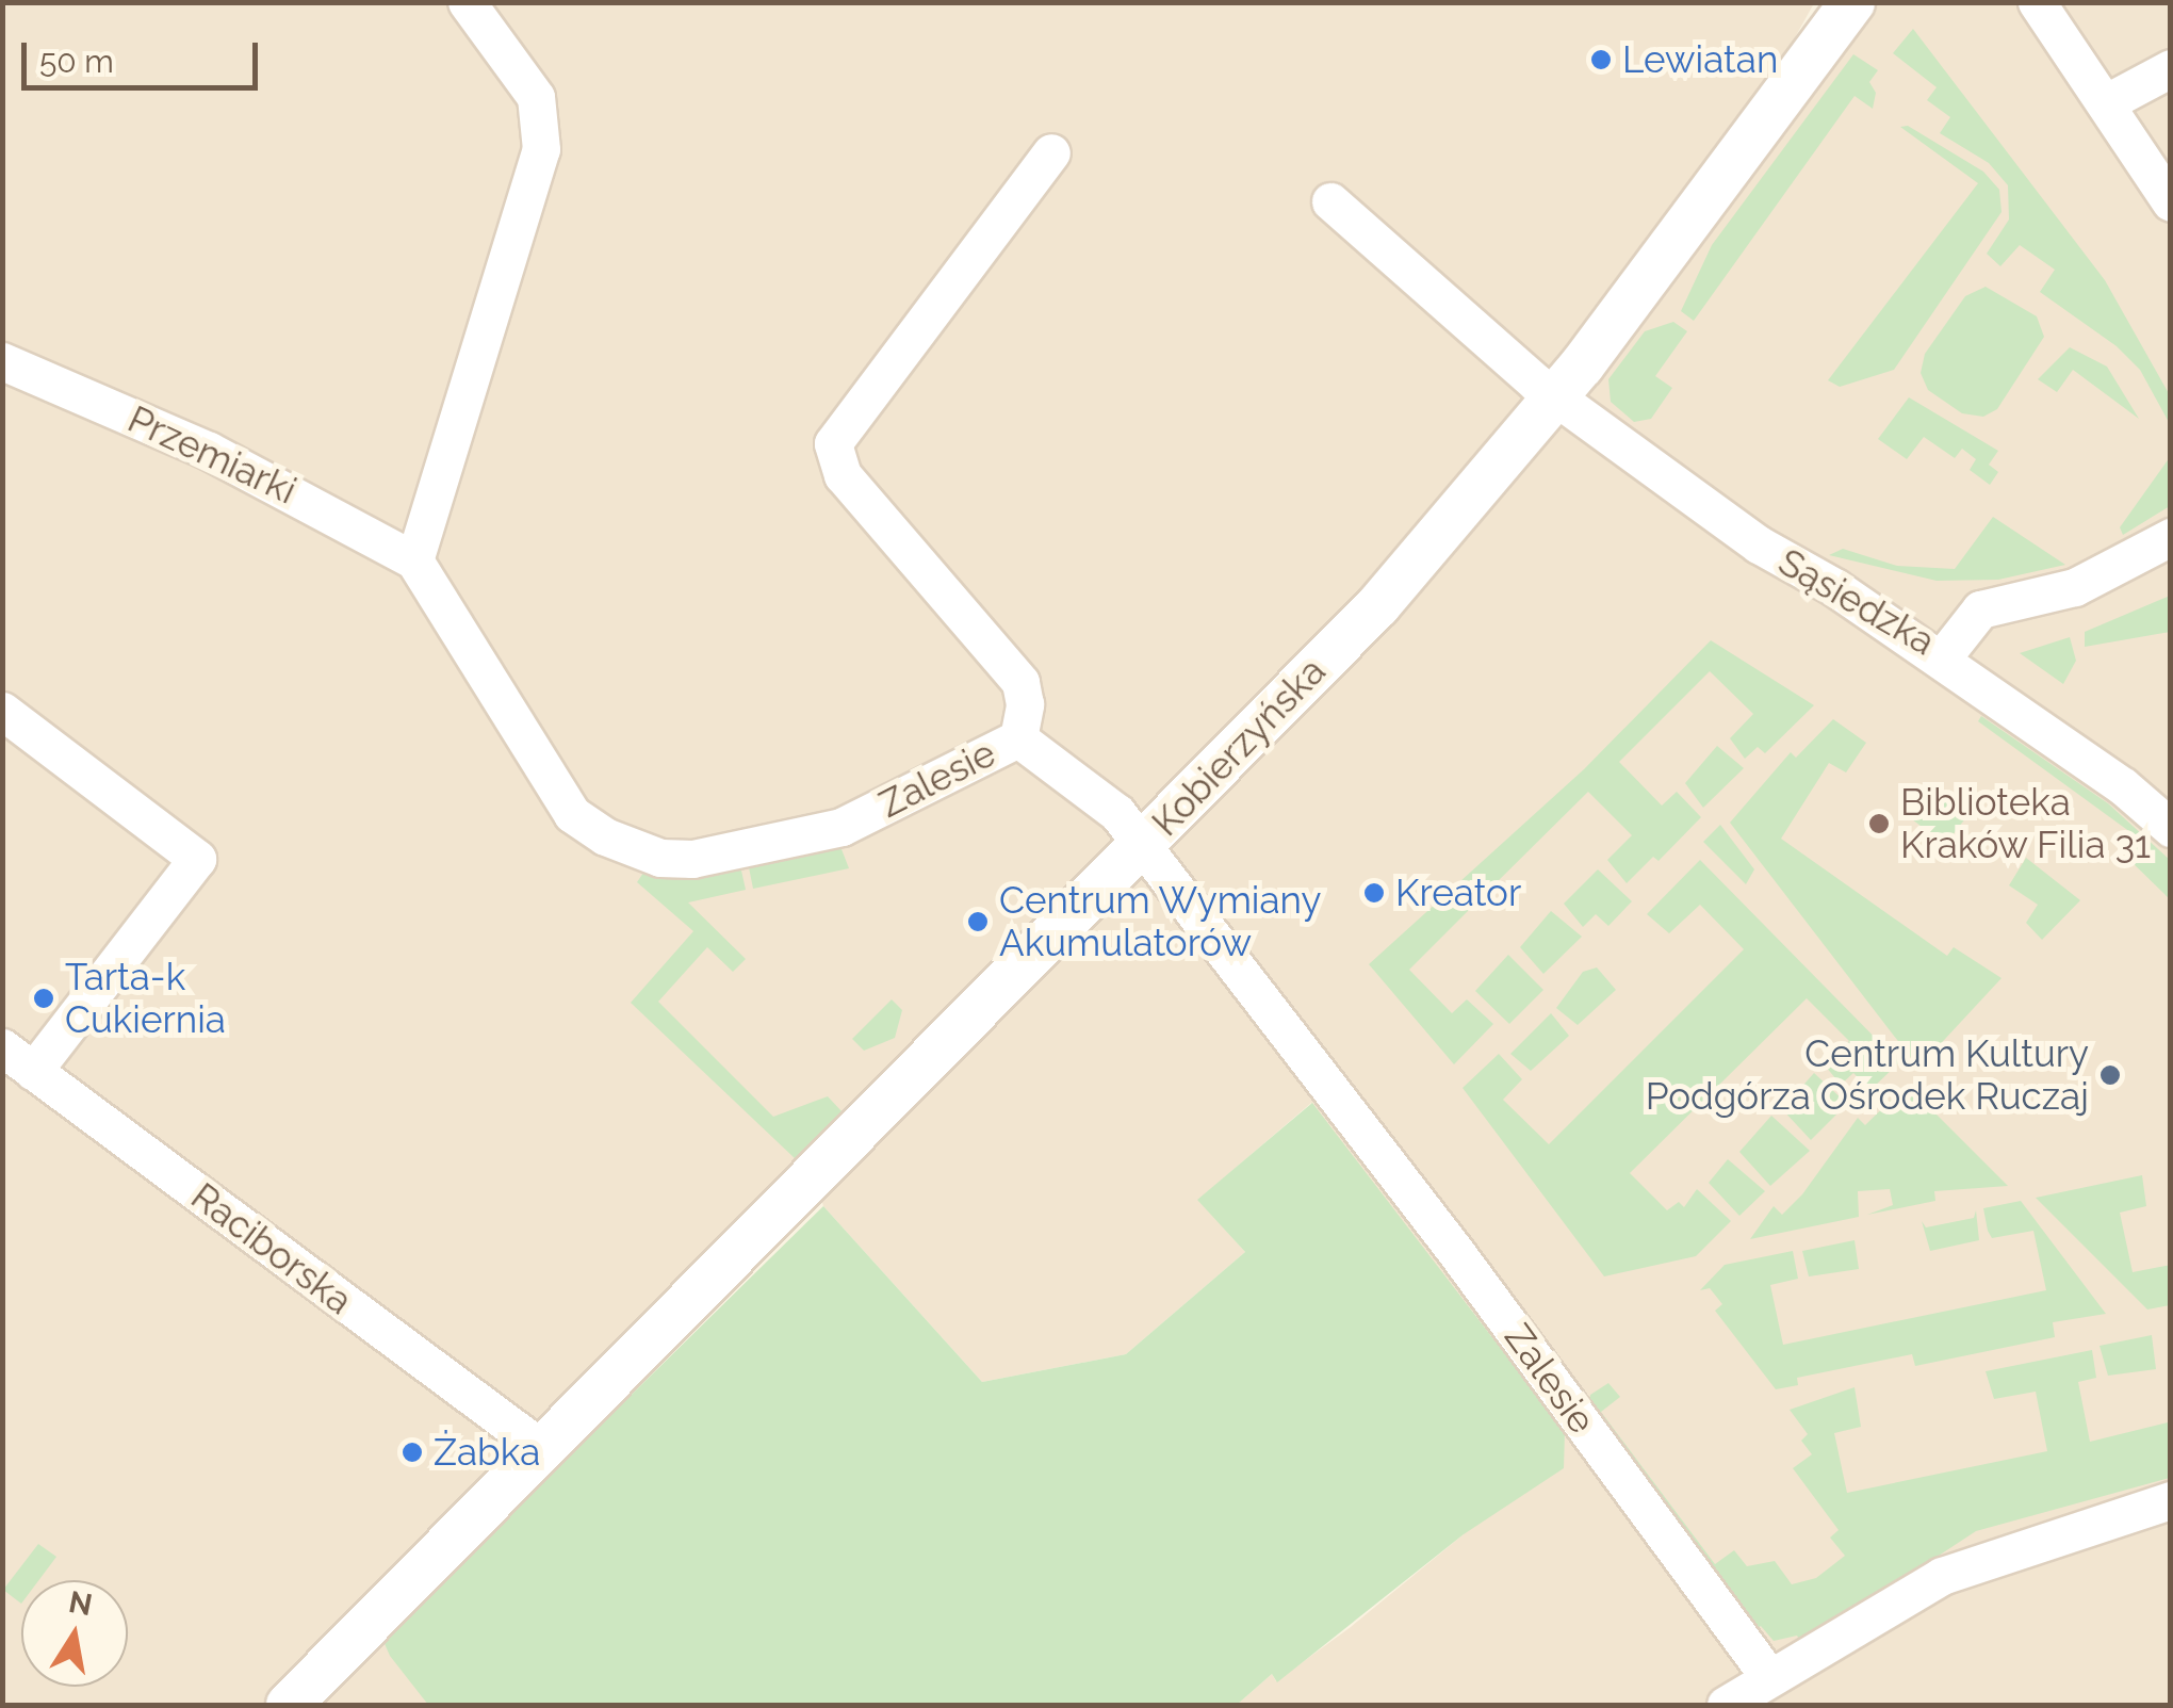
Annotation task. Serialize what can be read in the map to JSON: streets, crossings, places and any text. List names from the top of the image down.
{
  "streets": {
    "street": [
      "Przemiarki",
      "Sąsiedzka",
      "Kobierzyńska",
      "Zalesie",
      "Raciborska"
    ]
  },
  "crossings": [
    ["Przemiarki", "Zalesie"],
    ["Sąsiedzka", "Kobierzyńska"],
    ["Kobierzyńska", "Zalesie"],
    ["Kobierzyńska", "Raciborska"]
  ],
  "places": [
    "Lewiatan",
    "Biblioteka Kraków Filia 31",
    "Kreator",
    "Centrum Wymiany Akumulatorów",
    "Tarta-k Cukiernia",
    "Centrum Kultury Podgórza Ośrodek Ruczaj",
    "Żabka"
  ],
  "scale_bar": "50 m",
  "north": "top"
}
